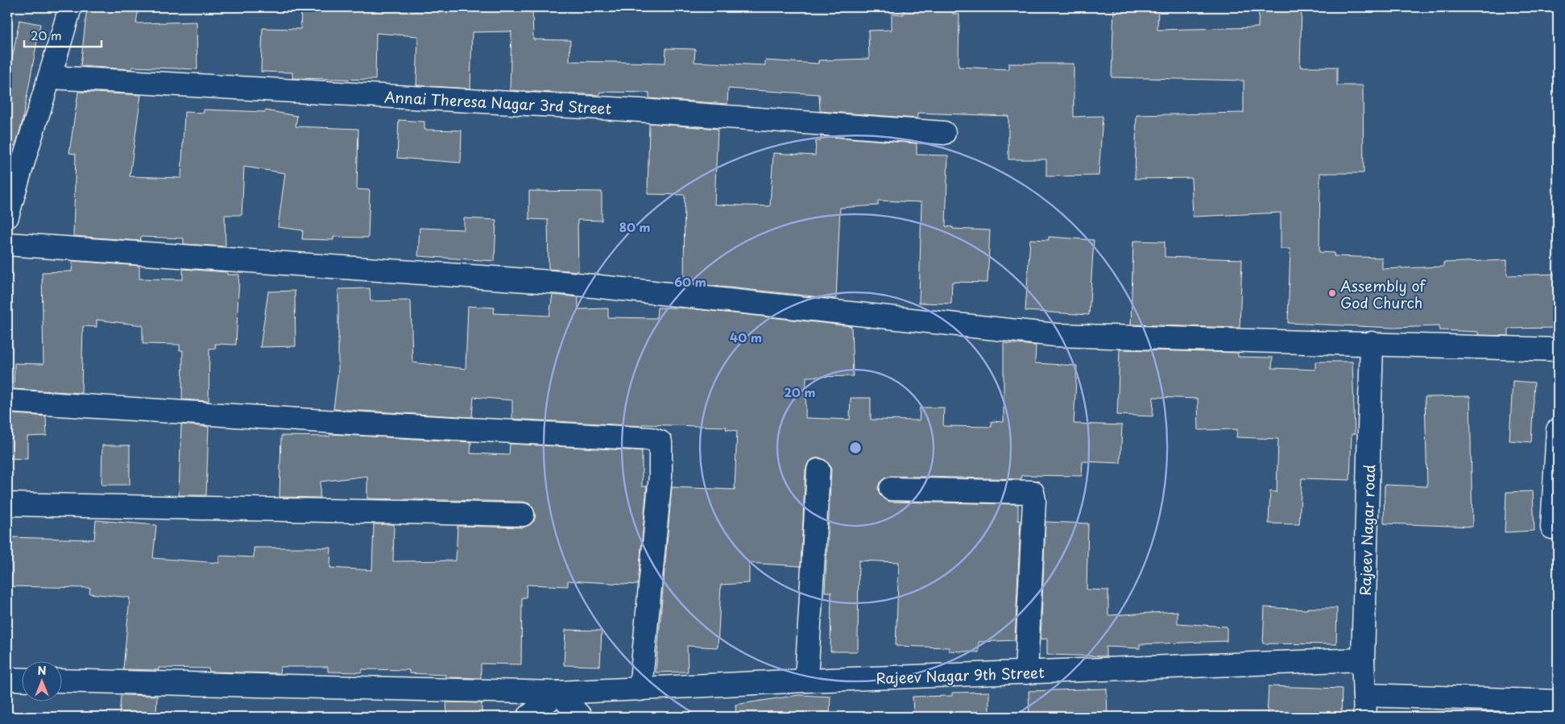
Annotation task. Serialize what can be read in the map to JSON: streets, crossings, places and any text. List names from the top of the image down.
{
  "streets": {
    "street": ["Annai Theresa Nagar 3rd Street", "Rajeev Nagar road", "Rajeev Nagar 9th Street"]
  },
  "crossings": [
    ["Rajeev Nagar road", "Rajeev Nagar 9th Street"]
  ],
  "places": ["Assembly of God Church"],
  "scale_bar": "20 m",
  "north": "top",
  "rings": [
    "80 m",
    "60 m",
    "40 m",
    "20 m"
  ]
}
